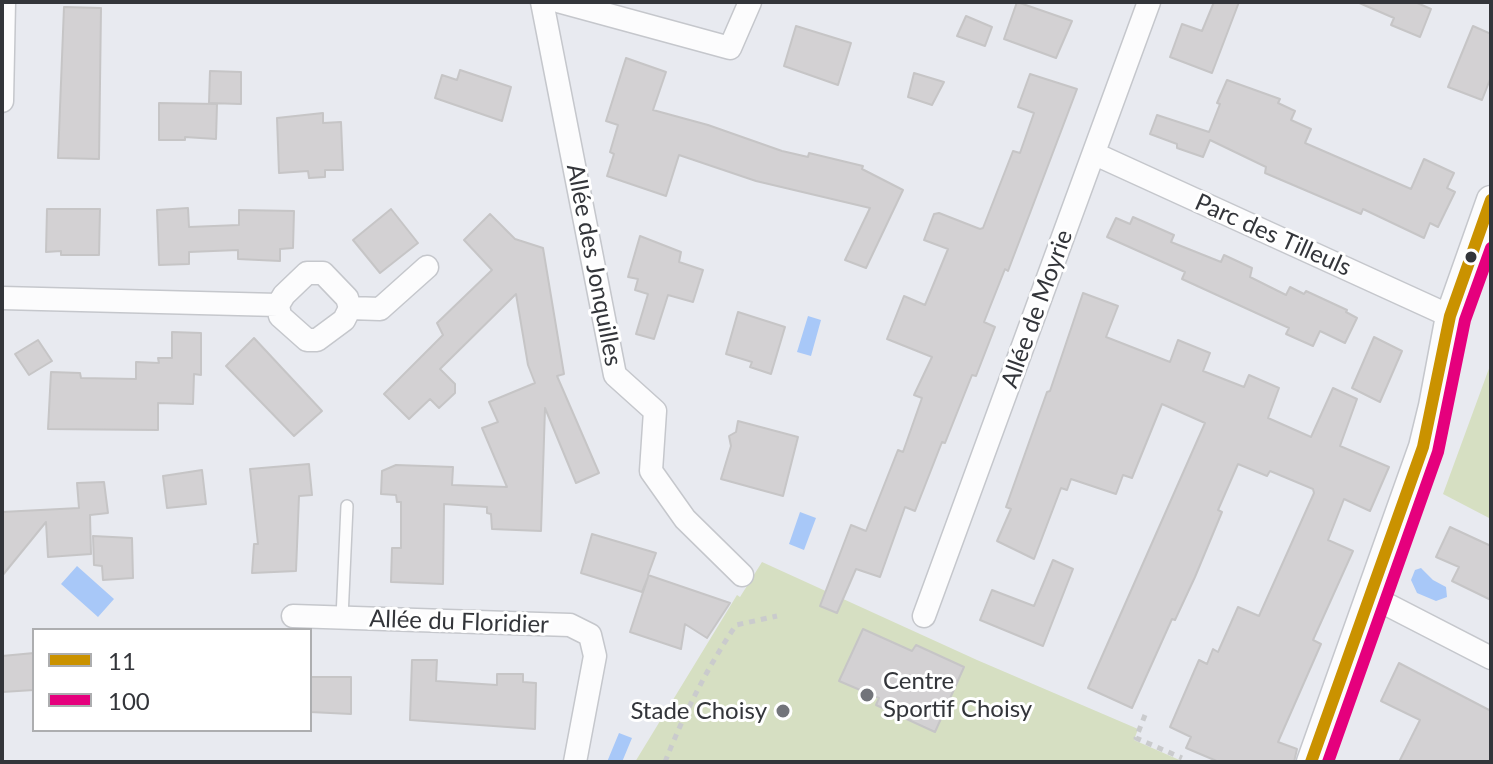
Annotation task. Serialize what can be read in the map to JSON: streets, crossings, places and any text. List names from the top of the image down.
{
  "streets": {
    "street": [
      "Parc des Tilleuls",
      "Allée des Jonquilles",
      "Allée de Moyrie",
      "Allée du Floridier"
    ]
  },
  "crossings": [
    ["Parc des Tilleuls", "Allée de Moyrie"]
  ],
  "places": ["Centre Sportif Choisy", "Stade Choisy"],
  "lines": ["transit line 11", "transit line 100"],
  "legend": ["11", "100"]
}
